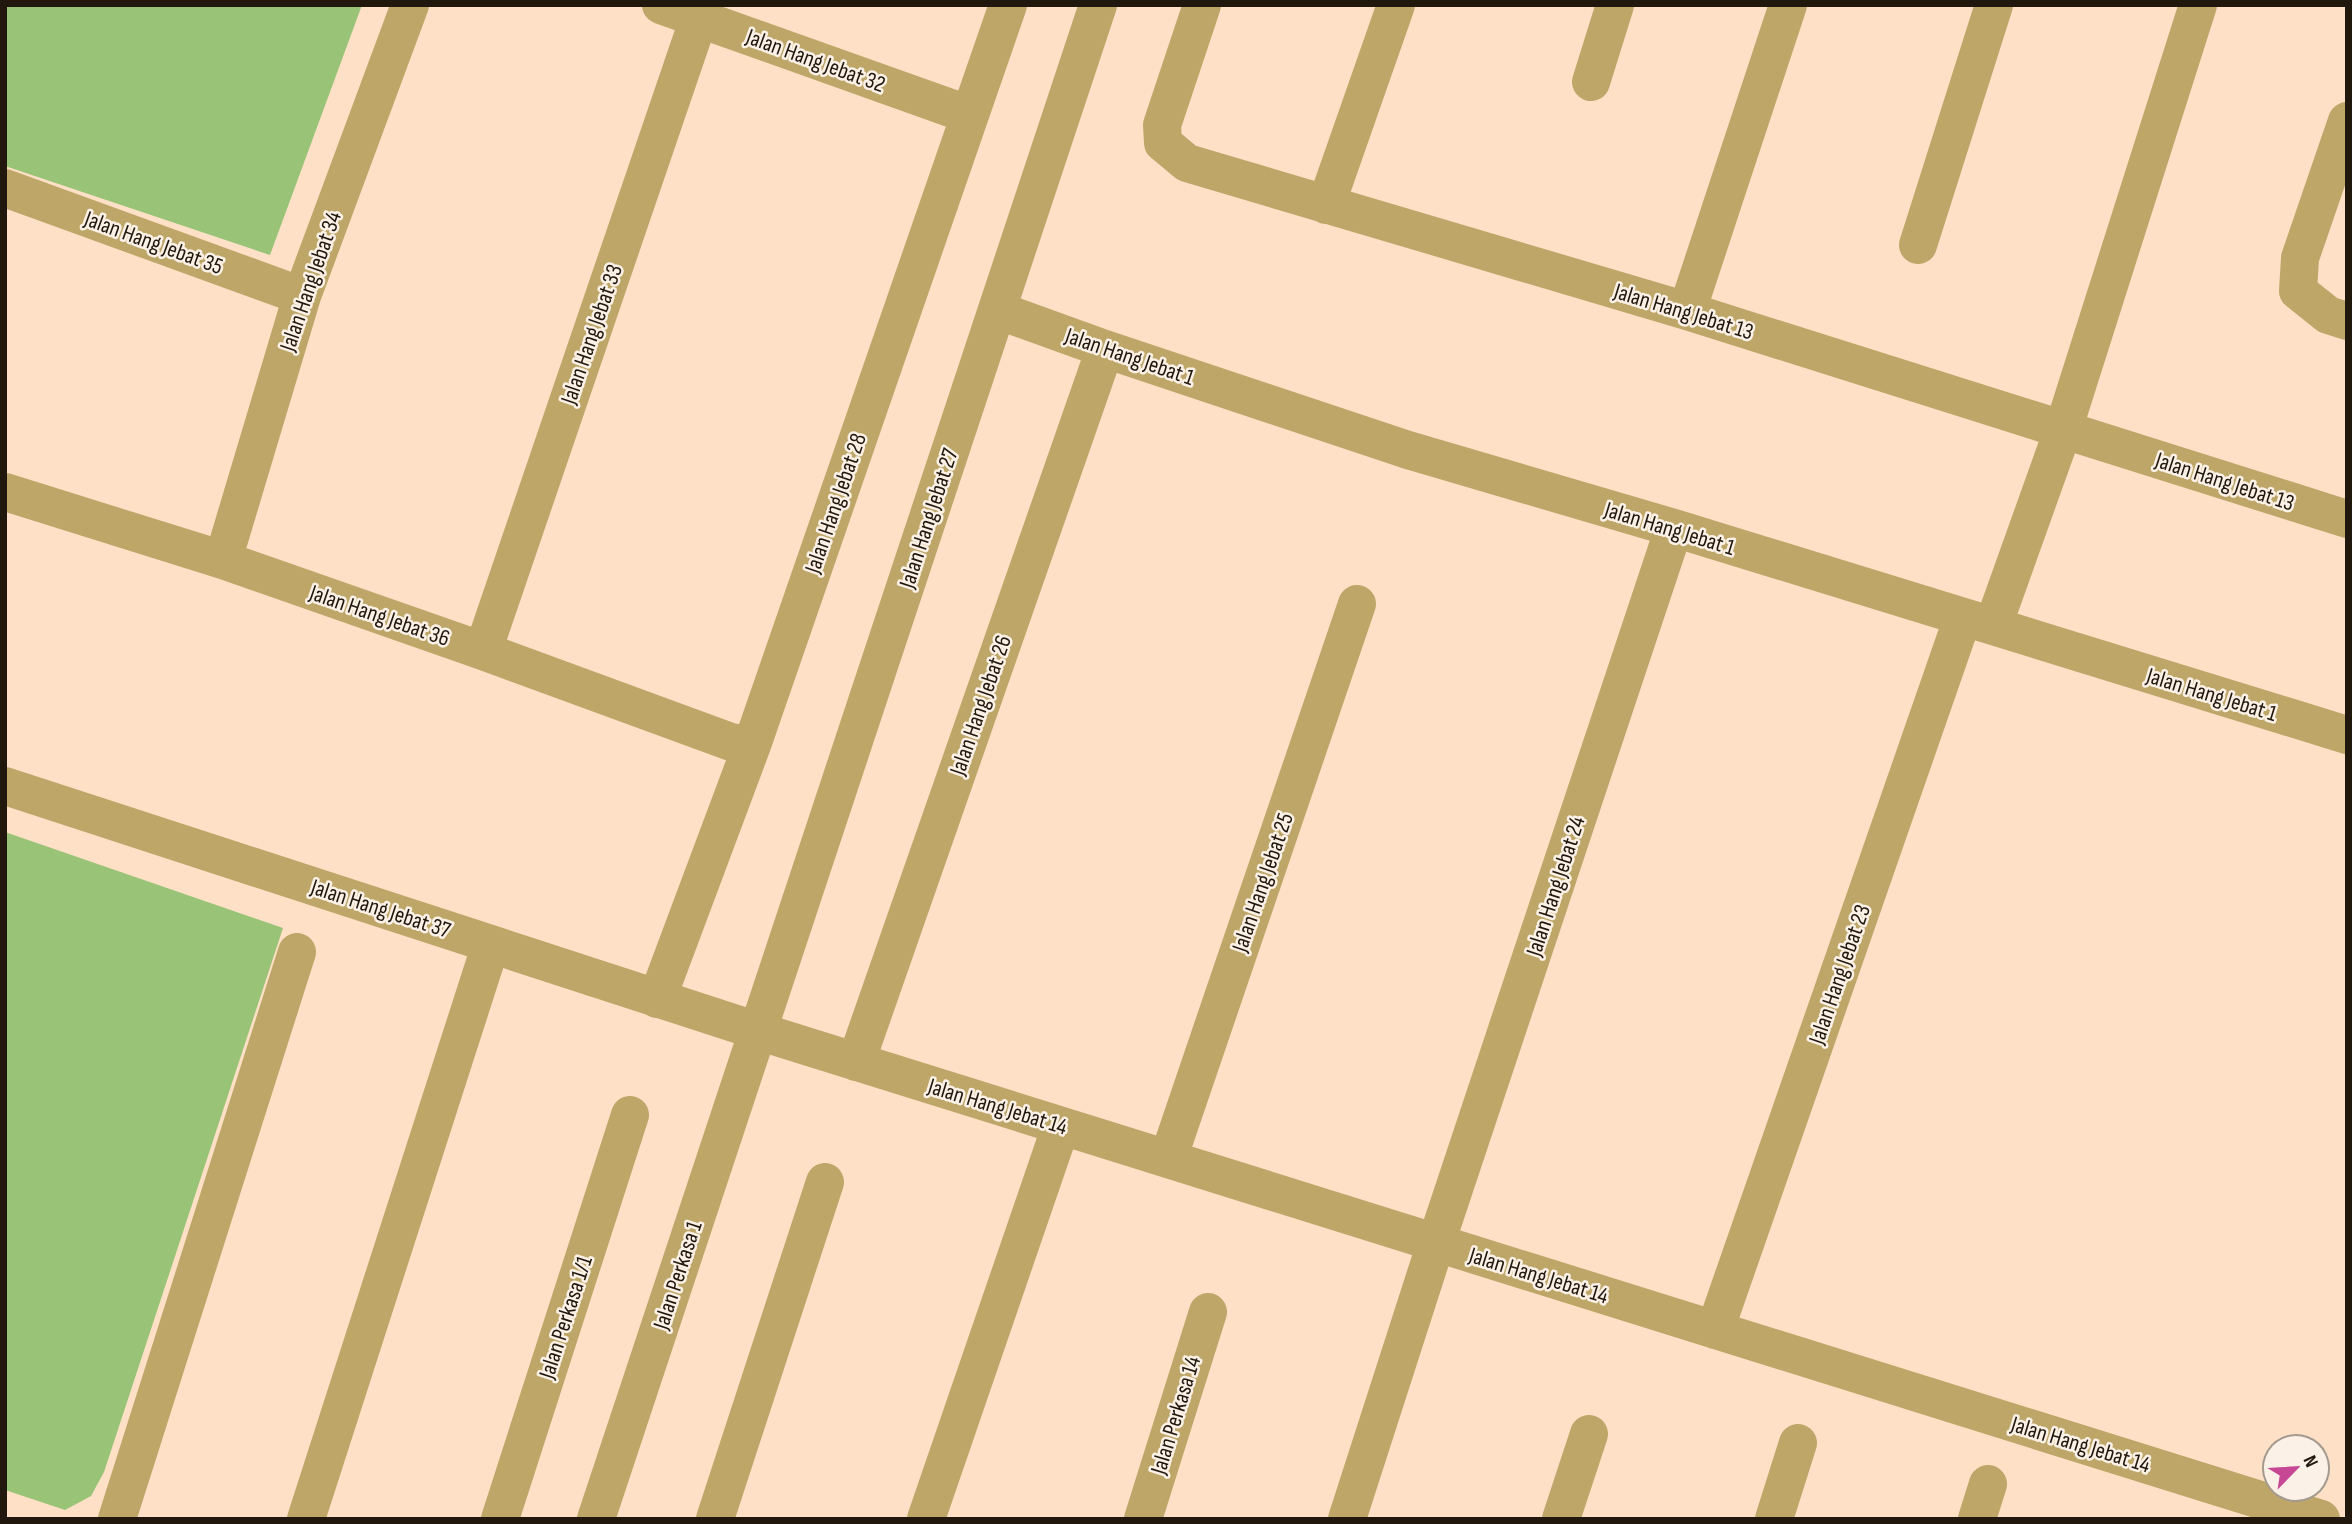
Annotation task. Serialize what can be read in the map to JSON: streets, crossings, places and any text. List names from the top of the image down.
{
  "streets": {
    "street": [
      "Jalan Hang Jebat 32",
      "Jalan Hang Jebat 35",
      "Jalan Hang Jebat 34",
      "Jalan Hang Jebat 13",
      "Jalan Hang Jebat 33",
      "Jalan Hang Jebat 1",
      "Jalan Hang Jebat 28",
      "Jalan Hang Jebat 27",
      "Jalan Hang Jebat 36",
      "Jalan Hang Jebat 26",
      "Jalan Hang Jebat 25",
      "Jalan Hang Jebat 24",
      "Jalan Hang Jebat 37",
      "Jalan Hang Jebat 23",
      "Jalan Hang Jebat 14",
      "Jalan Perkasa 1",
      "Jalan Perkasa 1/1",
      "Jalan Perkasa 14"
    ]
  },
  "crossings": [
    ["Jalan Hang Jebat 32", "Jalan Hang Jebat 33"],
    ["Jalan Hang Jebat 32", "Jalan Hang Jebat 28"],
    ["Jalan Hang Jebat 35", "Jalan Hang Jebat 34"],
    ["Jalan Hang Jebat 34", "Jalan Hang Jebat 36"],
    ["Jalan Hang Jebat 13", "Jalan Hang Jebat 23"],
    ["Jalan Hang Jebat 33", "Jalan Hang Jebat 36"],
    ["Jalan Hang Jebat 1", "Jalan Hang Jebat 27"],
    ["Jalan Hang Jebat 1", "Jalan Hang Jebat 26"],
    ["Jalan Hang Jebat 1", "Jalan Hang Jebat 24"],
    ["Jalan Hang Jebat 1", "Jalan Hang Jebat 23"],
    ["Jalan Hang Jebat 28", "Jalan Hang Jebat 36"],
    ["Jalan Hang Jebat 28", "Jalan Hang Jebat 37"],
    ["Jalan Hang Jebat 27", "Jalan Hang Jebat 37"],
    ["Jalan Hang Jebat 27", "Jalan Hang Jebat 14"],
    ["Jalan Hang Jebat 27", "Jalan Perkasa 1"],
    ["Jalan Hang Jebat 26", "Jalan Hang Jebat 14"],
    ["Jalan Hang Jebat 25", "Jalan Hang Jebat 14"],
    ["Jalan Hang Jebat 24", "Jalan Hang Jebat 14"],
    ["Jalan Hang Jebat 37", "Jalan Hang Jebat 14"],
    ["Jalan Hang Jebat 37", "Jalan Perkasa 1"],
    ["Jalan Hang Jebat 23", "Jalan Hang Jebat 14"],
    ["Jalan Hang Jebat 14", "Jalan Perkasa 1"]
  ],
  "north": "top right"
}
